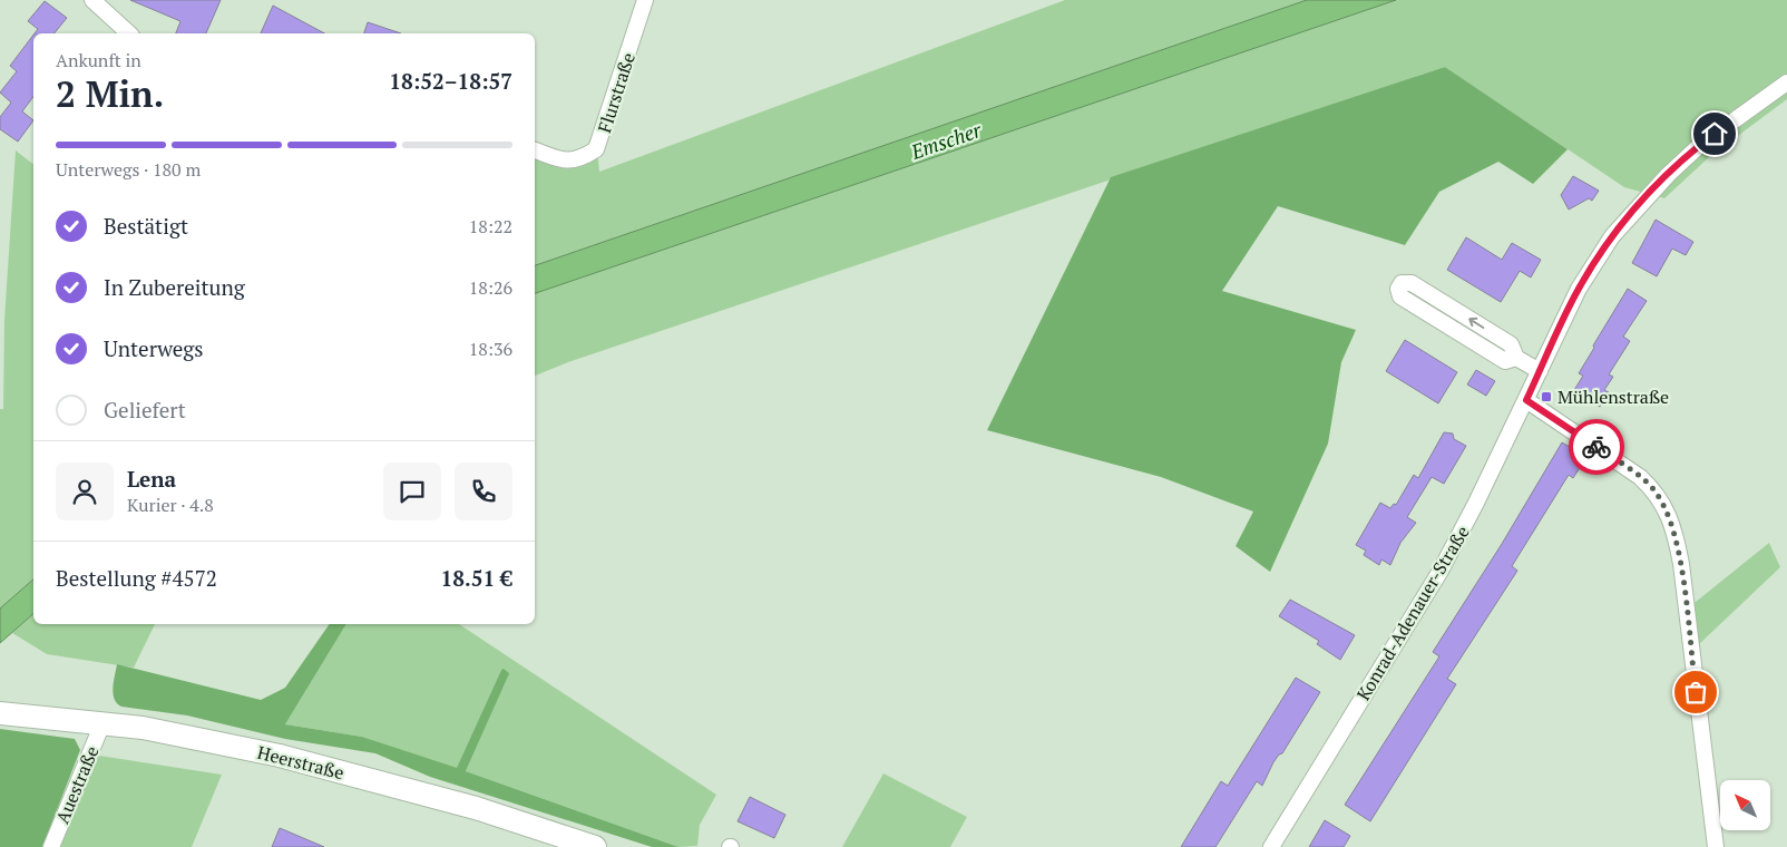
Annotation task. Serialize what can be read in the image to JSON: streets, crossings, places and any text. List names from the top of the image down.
{
  "streets": {
    "main road": ["Heerstraße"],
    "street": ["Flurstraße", "Konrad-Adenauer-Straße", "Auestraße"]
  },
  "crossings": [
    ["Heerstraße", "Auestraße"]
  ],
  "water": ["Emscher"],
  "places": {
    "transit": ["Mühlenstraße"]
  },
  "north": "top left",
  "page": {
    "heading": ["2 Min.", "Ankunft in", "18:52–18:57"],
    "panel": [
      "Lena",
      "Kurier · 4.8",
      "Bestellung #4572",
      "18.51 €"
    ],
    "bar": "Unterwegs · 180 m",
    "list": [
      ["Bestätigt", "18:22"],
      ["In Zubereitung", "18:26"],
      ["Unterwegs", "18:36"],
      "Geliefert"
    ]
  }
}
